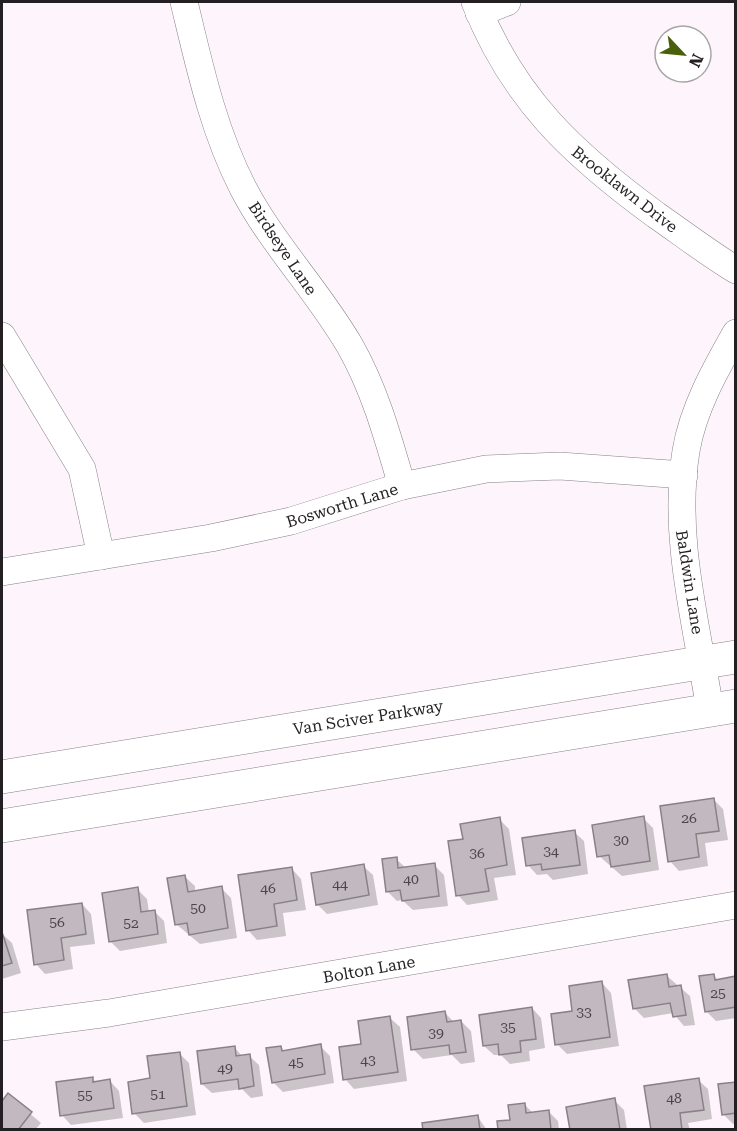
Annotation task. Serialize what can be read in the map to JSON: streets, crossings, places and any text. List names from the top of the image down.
{
  "streets": {
    "street": [
      "Brooklawn Drive",
      "Birdseye Lane",
      "Bosworth Lane",
      "Baldwin Lane",
      "Van Sciver Parkway",
      "Bolton Lane"
    ]
  },
  "crossings": [
    ["Birdseye Lane", "Bosworth Lane"],
    ["Bosworth Lane", "Baldwin Lane"],
    ["Baldwin Lane", "Van Sciver Parkway"]
  ],
  "house_numbers": [
    "26",
    "30",
    "34",
    "36",
    "40",
    "44",
    "46",
    "50",
    "56",
    "52",
    "25",
    "33",
    "35",
    "39",
    "43",
    "45",
    "49",
    "51",
    "55",
    "48"
  ],
  "north": "bottom right"
}
